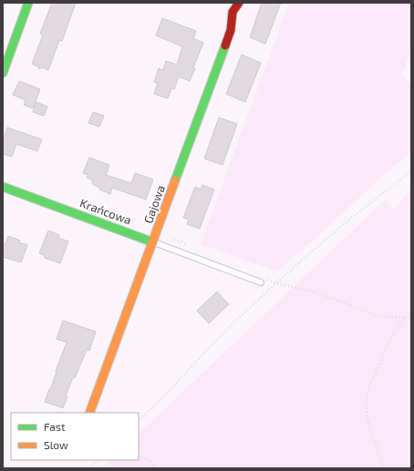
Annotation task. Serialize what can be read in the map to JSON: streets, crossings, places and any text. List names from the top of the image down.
{
  "streets": {
    "street": ["Gajowa", "Krańcowa"]
  },
  "crossings": [
    ["Gajowa", "Krańcowa"]
  ],
  "legend": ["Fast", "Slow"]
}
